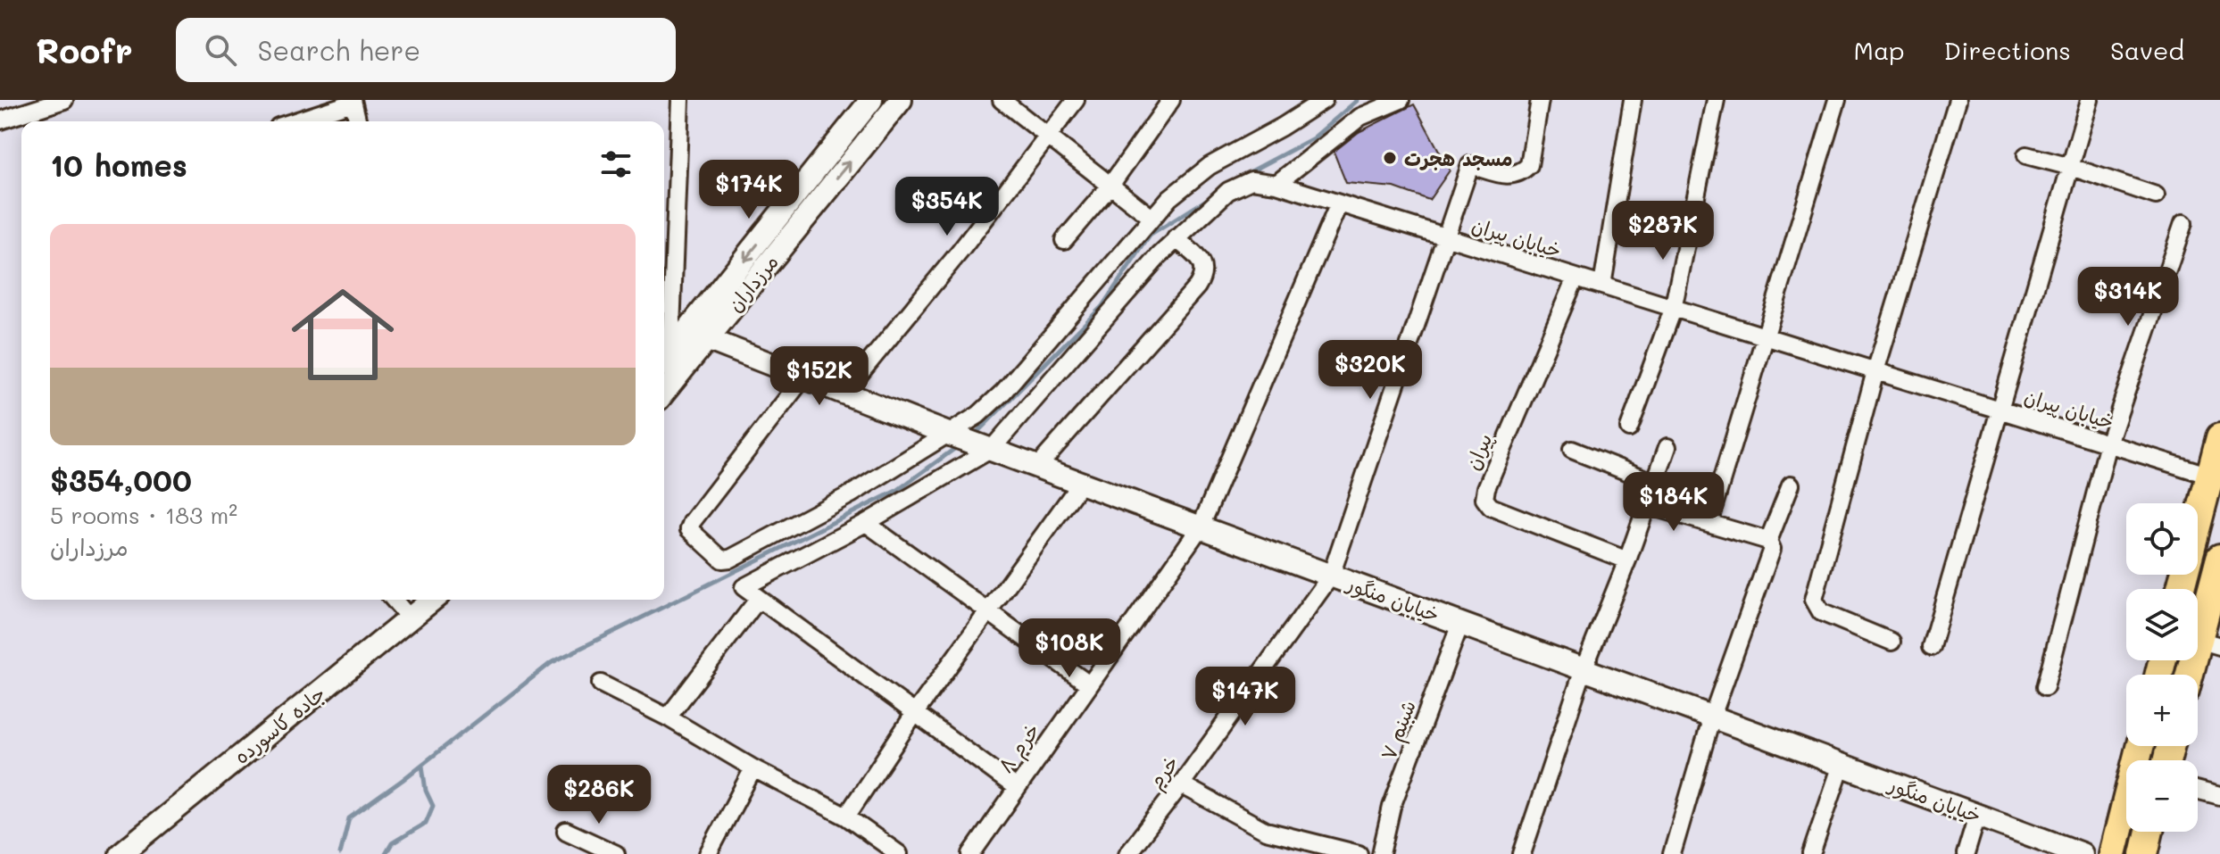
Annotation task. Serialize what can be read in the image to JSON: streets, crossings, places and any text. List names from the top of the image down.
{
  "streets": {
    "street": [
      "خیابان پیران",
      "مرزداران",
      "پیران",
      "خیابان منگور",
      "جاده کاسورده",
      "شبنم ۷",
      "خرم ۸",
      "خرم"
    ]
  },
  "crossings": [
    ["خیابان پیران", "پیران"],
    ["خیابان پیران", "خیابان منگور"],
    ["خیابان پیران", "خرم ۸"],
    ["خیابان پیران", "خرم"],
    ["مرزداران", "خیابان منگور"],
    ["خیابان منگور", "شبنم ۷"],
    ["خیابان منگور", "خرم ۸"],
    ["خیابان منگور", "خرم"]
  ],
  "places": ["مسجد هجرت"],
  "page": {
    "header": "Roofr",
    "search": "Search here",
    "nav": ["Map", "Directions", "Saved"],
    "heading": "10 homes",
    "price": [
      "$174K",
      "$354K",
      "$287K",
      "$314K",
      "$320K",
      "$152K",
      "$184K",
      "$108K",
      "$147K",
      "$286K"
    ],
    "list": [
      {
        "name": "$354,000",
        "note": "5 rooms · 183 m² · مرزداران"
      }
    ],
    "map_buttons": ["+", "−"]
  }
}
